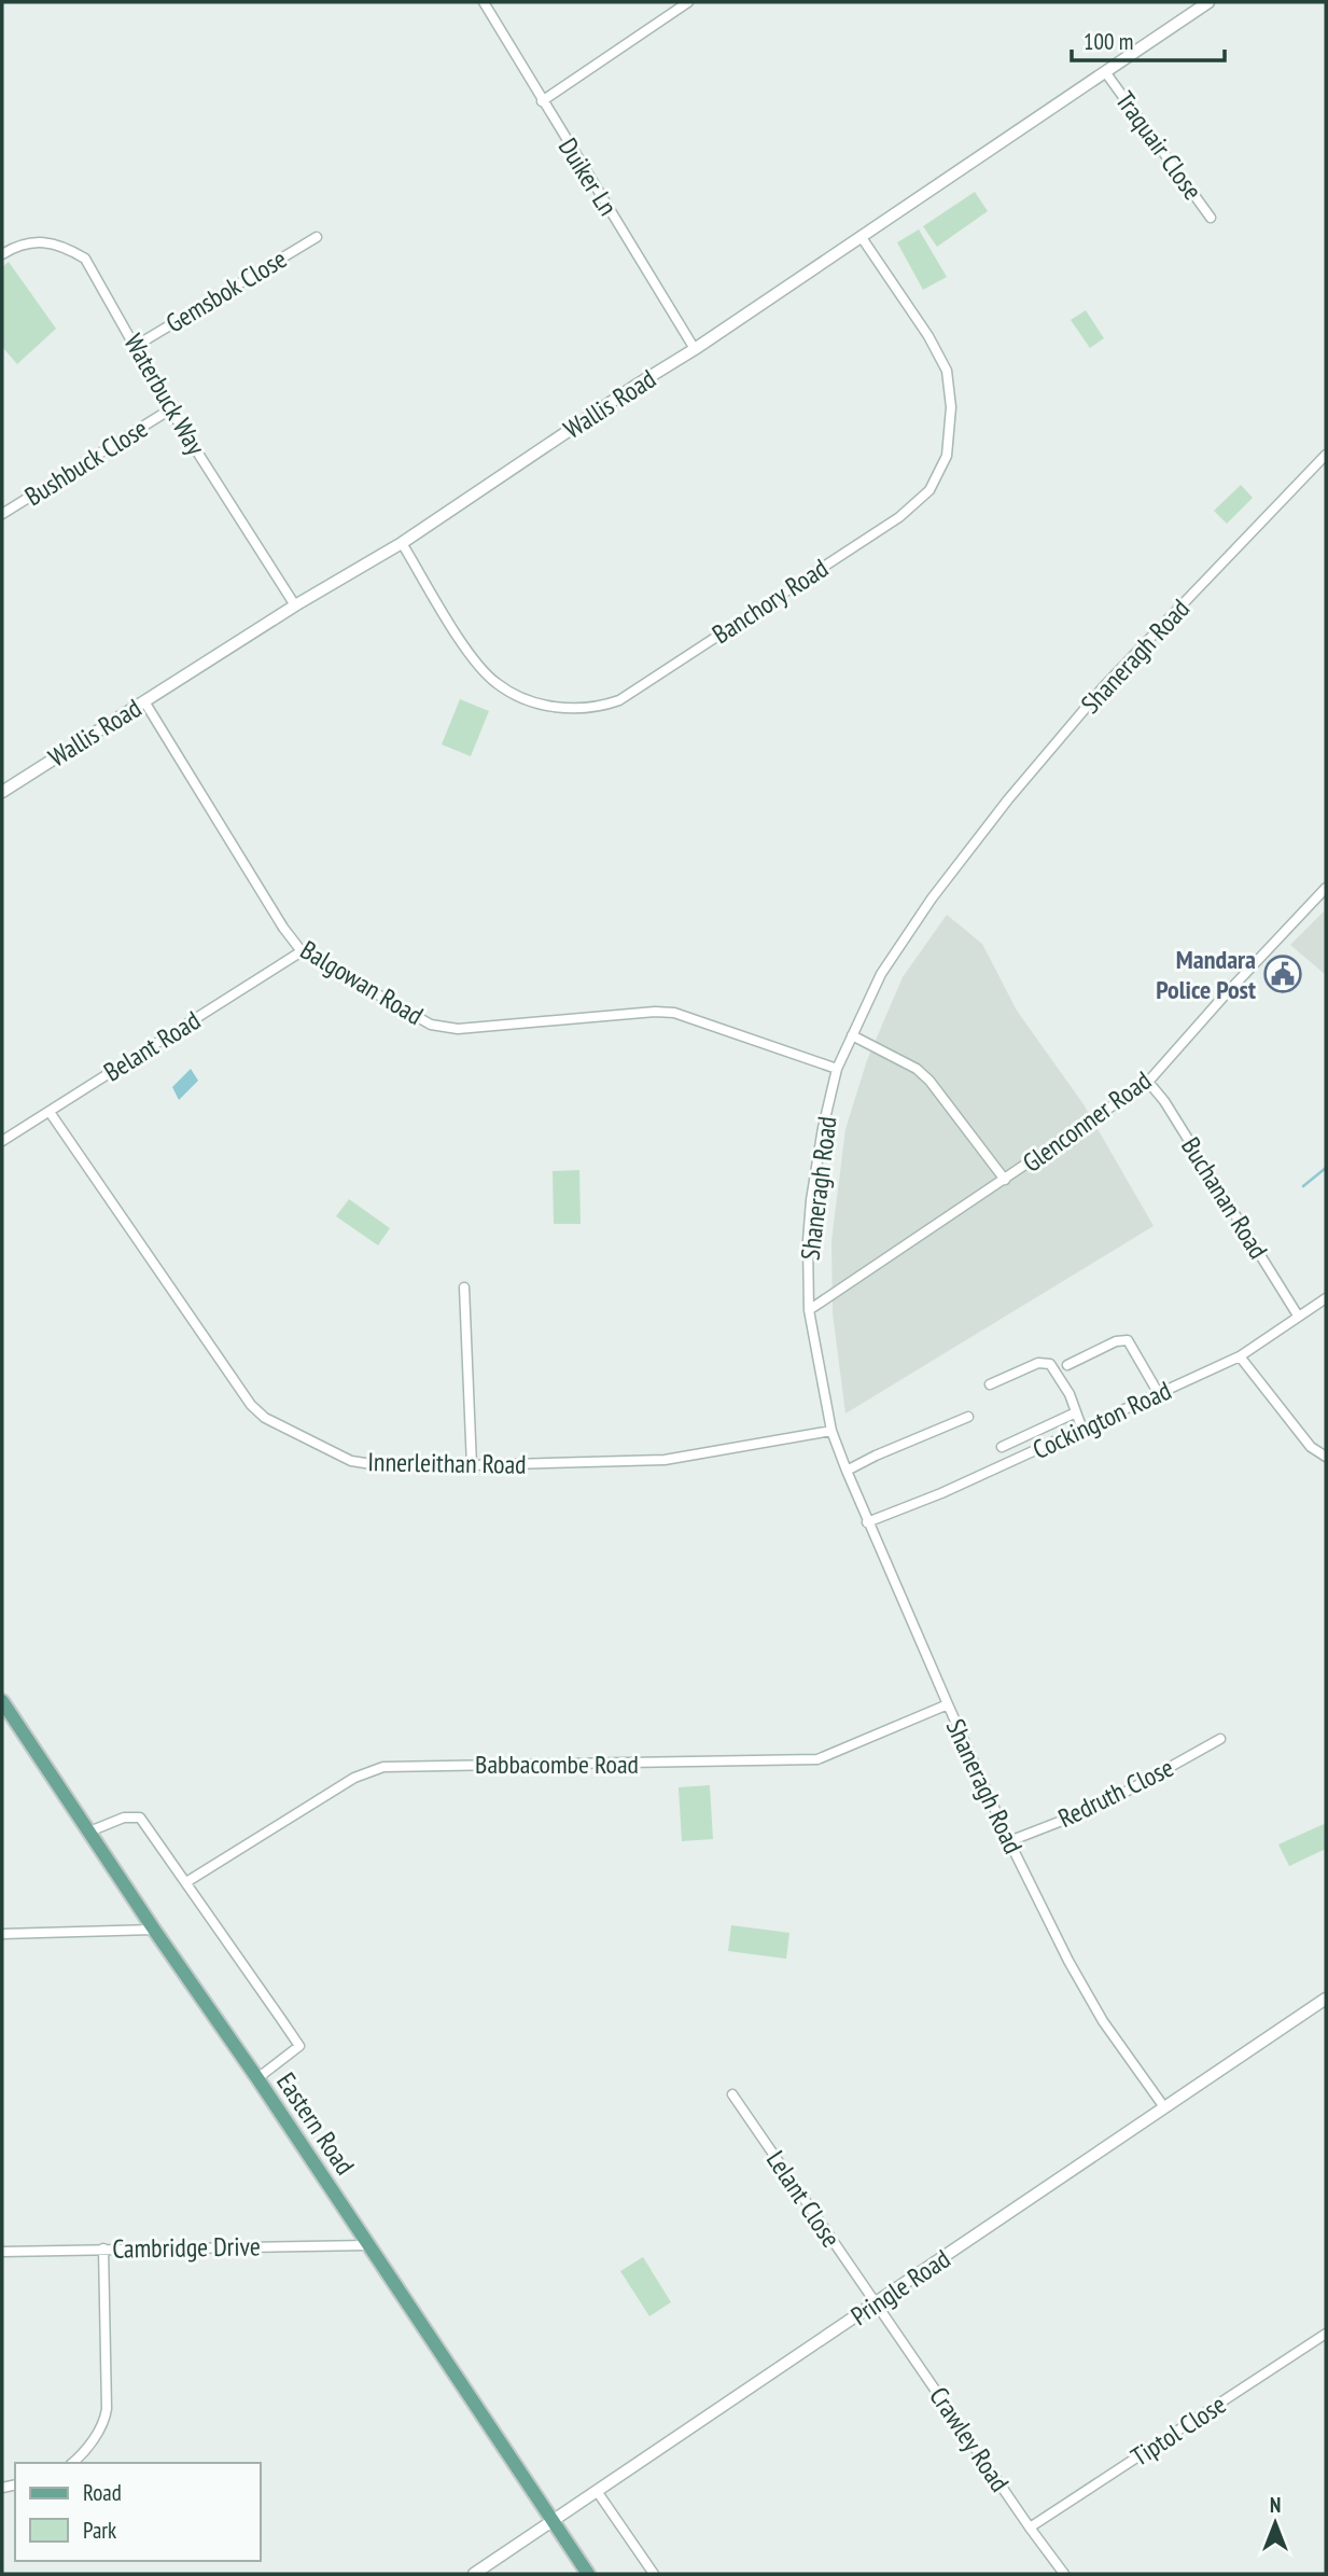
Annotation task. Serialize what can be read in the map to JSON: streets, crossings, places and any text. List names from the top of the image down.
{
  "streets": {
    "main road": ["Eastern Road"],
    "street": [
      "Traquair Close",
      "Duiker Ln",
      "Gemsbok Close",
      "Waterbuck Way",
      "Wallis Road",
      "Bushbuck Close",
      "Banchory Road",
      "Shaneragh Road",
      "Balgowan Road",
      "Belant Road",
      "Glenconner Road",
      "Buchanan Road",
      "Cockington Road",
      "Innerleithan Road",
      "Babbacombe Road",
      "Redruth Close",
      "Lelant Close",
      "Cambridge Drive",
      "Pringle Road",
      "Tiptol Close",
      "Crawley Road"
    ]
  },
  "crossings": [
    ["Traquair Close", "Wallis Road"],
    ["Duiker Ln", "Wallis Road"],
    ["Gemsbok Close", "Waterbuck Way"],
    ["Waterbuck Way", "Wallis Road"],
    ["Waterbuck Way", "Bushbuck Close"],
    ["Wallis Road", "Banchory Road"],
    ["Wallis Road", "Balgowan Road"],
    ["Shaneragh Road", "Balgowan Road"],
    ["Shaneragh Road", "Glenconner Road"],
    ["Shaneragh Road", "Cockington Road"],
    ["Shaneragh Road", "Innerleithan Road"],
    ["Shaneragh Road", "Babbacombe Road"],
    ["Shaneragh Road", "Redruth Close"],
    ["Shaneragh Road", "Pringle Road"],
    ["Balgowan Road", "Belant Road"],
    ["Belant Road", "Innerleithan Road"],
    ["Glenconner Road", "Buchanan Road"],
    ["Buchanan Road", "Cockington Road"],
    ["Eastern Road", "Cambridge Drive"],
    ["Eastern Road", "Pringle Road"],
    ["Lelant Close", "Pringle Road"],
    ["Lelant Close", "Crawley Road"],
    ["Pringle Road", "Crawley Road"],
    ["Tiptol Close", "Crawley Road"]
  ],
  "places": {
    "public building": ["Mandara Police Post"]
  },
  "legend": ["Road", "Park"],
  "scale_bar": "100 m",
  "north": "top"
}
